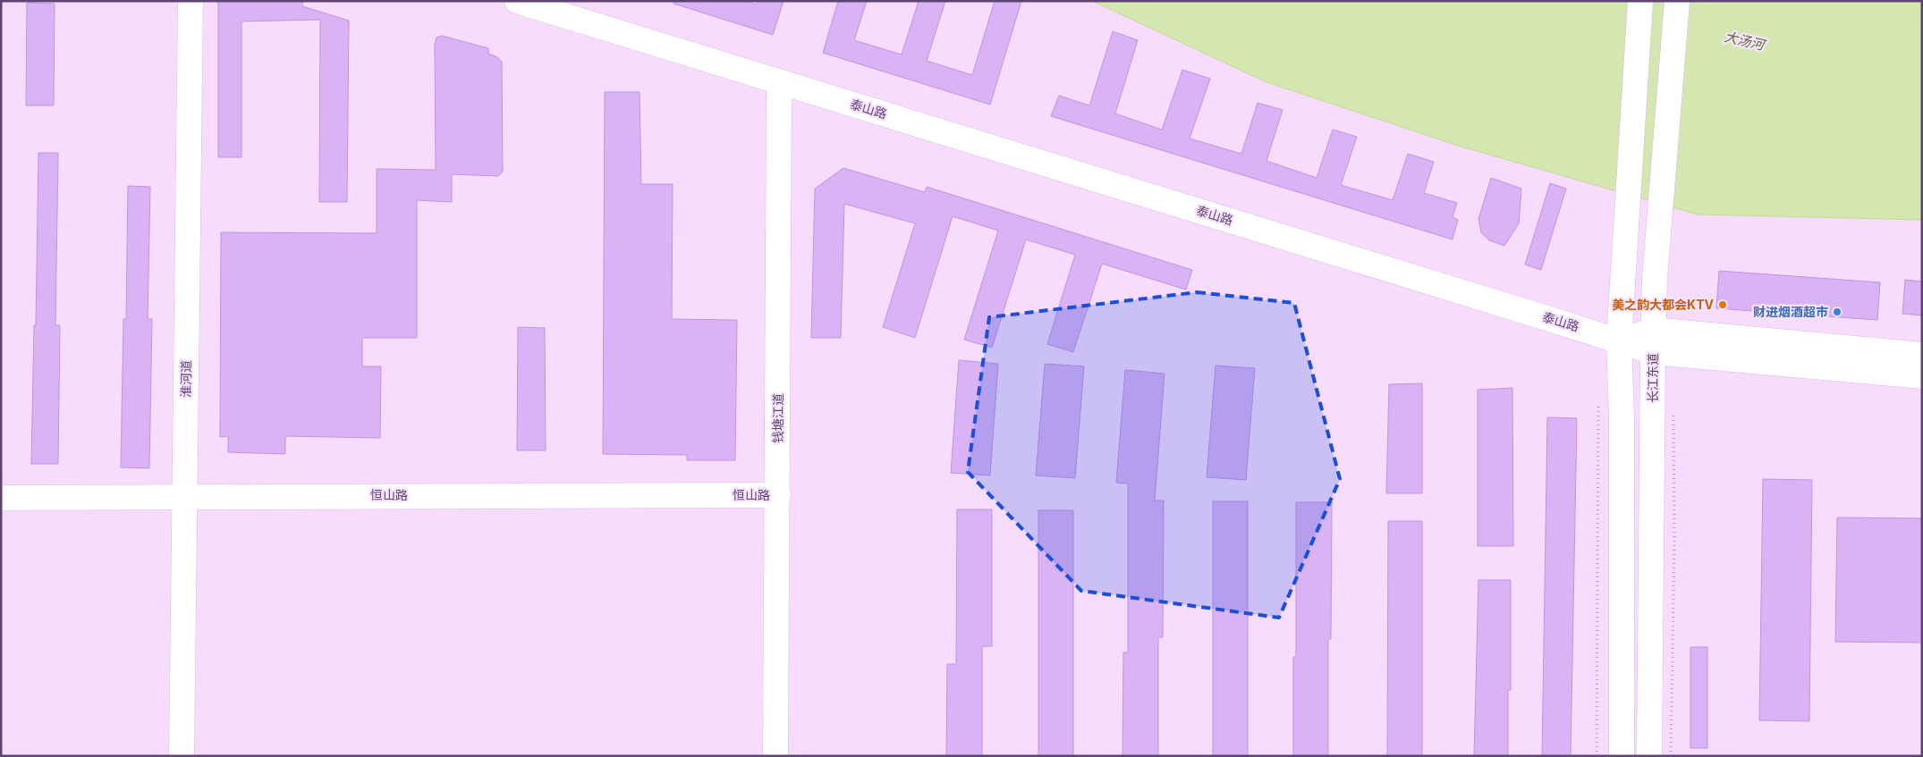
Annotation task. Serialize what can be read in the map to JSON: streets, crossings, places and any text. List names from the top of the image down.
{
  "streets": {
    "street": [
      "泰山路",
      "长江东道",
      "淮河道",
      "钱塘江道",
      "恒山路"
    ]
  },
  "crossings": [
    ["泰山路", "长江东道"],
    ["泰山路", "钱塘江道"],
    ["淮河道", "恒山路"],
    ["钱塘江道", "恒山路"]
  ],
  "water": ["大汤河"],
  "places": ["美之韵大都会KTV", "财进烟酒超市"]
}
